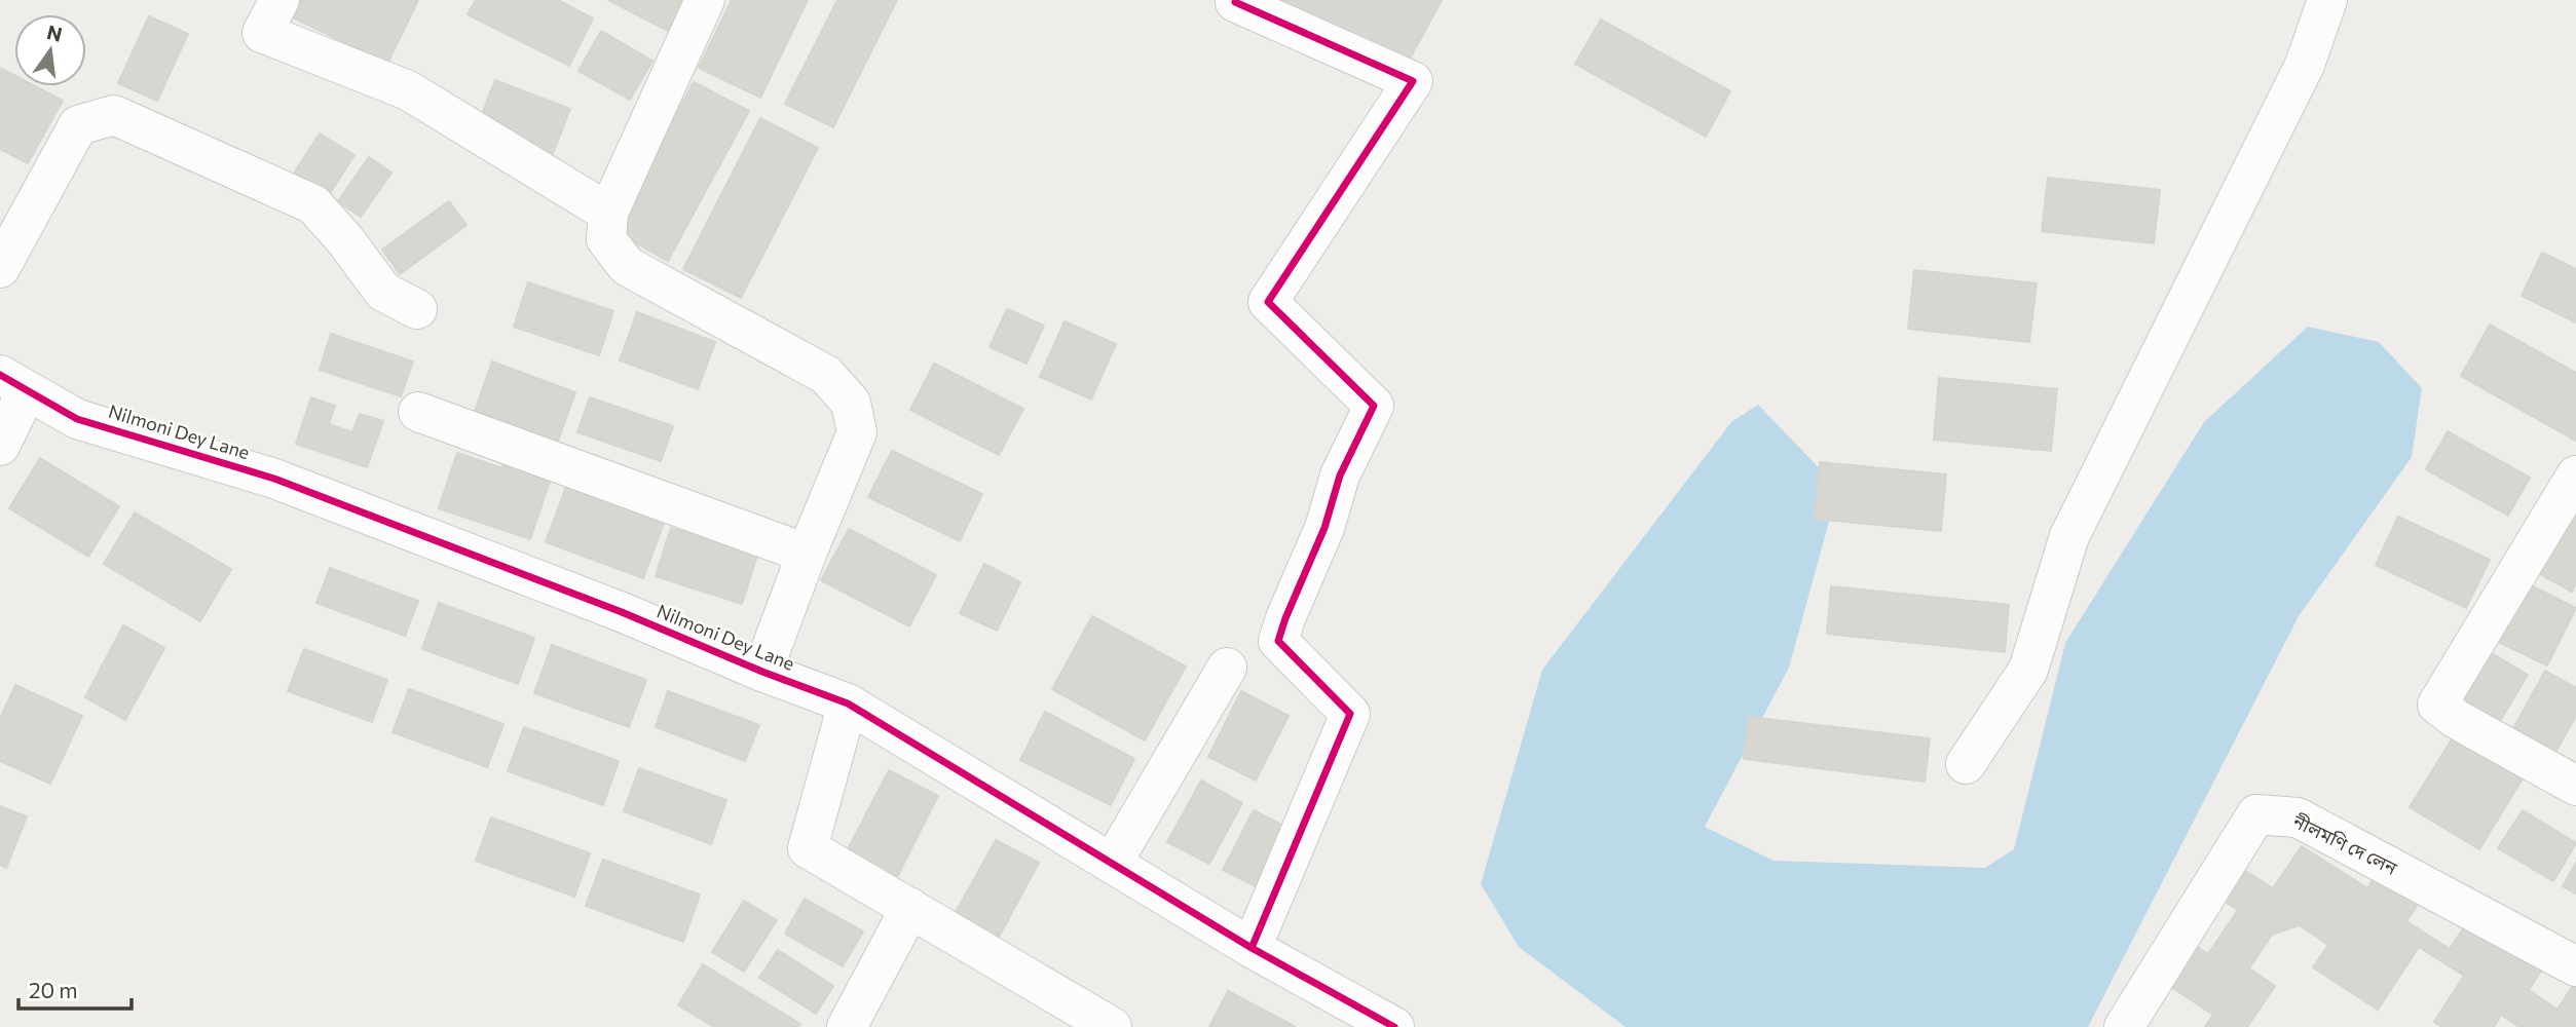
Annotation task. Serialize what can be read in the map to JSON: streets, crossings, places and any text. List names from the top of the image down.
{
  "streets": {
    "street": ["Nilmoni Dey Lane", "নীলমণি দে লেন"]
  },
  "scale_bar": "20 m",
  "north": "top"
}
